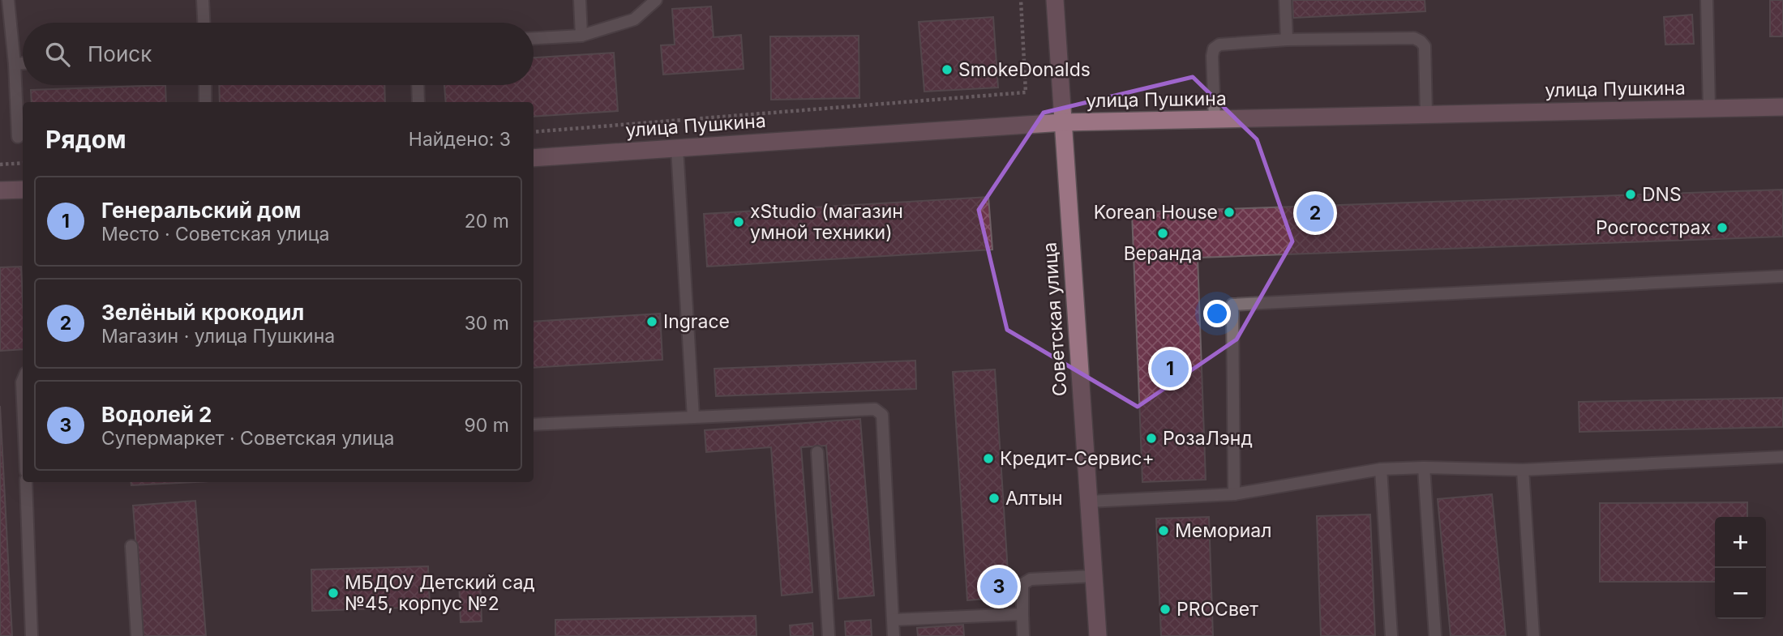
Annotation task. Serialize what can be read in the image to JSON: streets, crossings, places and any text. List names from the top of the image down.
{
  "streets": {
    "main road": ["улица Пушкина", "Советская улица"]
  },
  "crossings": [
    ["улица Пушкина", "Советская улица"]
  ],
  "places": [
    "SmokeDonalds",
    "DNS",
    "Korean House",
    "xStudio (магазин умной техники)",
    "Росгосстрах",
    "Веранда",
    "Ingrace",
    "РозаЛэнд",
    "Кредит-Сервис+",
    "Алтын",
    "Мемориал",
    "МБДОУ Детский сад №45, корпус №2",
    "PROСвет"
  ],
  "page": {
    "search": "Поиск",
    "heading": ["Рядом", "Найдено: 3"],
    "list": [
      {
        "mark": "1",
        "name": "Генеральский дом",
        "note": "Место · Советская улица",
        "value": "20 m"
      },
      {
        "mark": "2",
        "name": "Зелёный крокодил",
        "note": "Магазин · улица Пушкина",
        "value": "30 m"
      },
      {
        "mark": "3",
        "name": "Водолей 2",
        "note": "Супермаркет · Советская улица",
        "value": "90 m"
      }
    ],
    "pins": ["2", "1", "3"],
    "map_buttons": ["+", "−"]
  }
}
